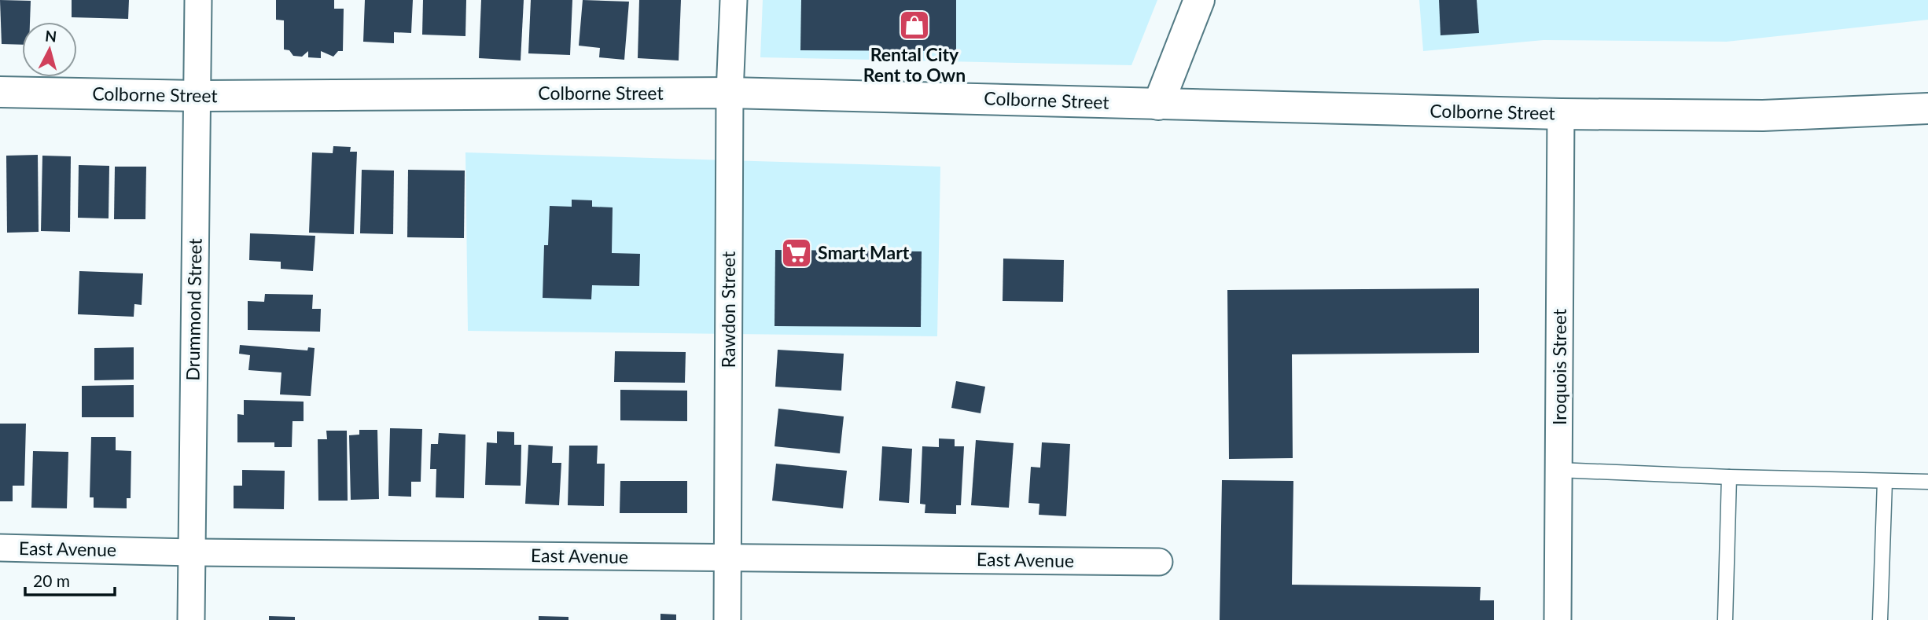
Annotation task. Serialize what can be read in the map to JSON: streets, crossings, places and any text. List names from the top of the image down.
{
  "streets": {
    "main road": ["Colborne Street"],
    "street": [
      "Drummond Street",
      "Rawdon Street",
      "Iroquois Street",
      "East Avenue"
    ]
  },
  "crossings": [
    ["Colborne Street", "Drummond Street"],
    ["Colborne Street", "Rawdon Street"],
    ["Colborne Street", "Iroquois Street"],
    ["Drummond Street", "East Avenue"],
    ["Rawdon Street", "East Avenue"]
  ],
  "places": {
    "shop": ["Rental City Rent to Own"],
    "supermarket": ["Smart Mart"]
  },
  "scale_bar": "20 m",
  "north": "top"
}
